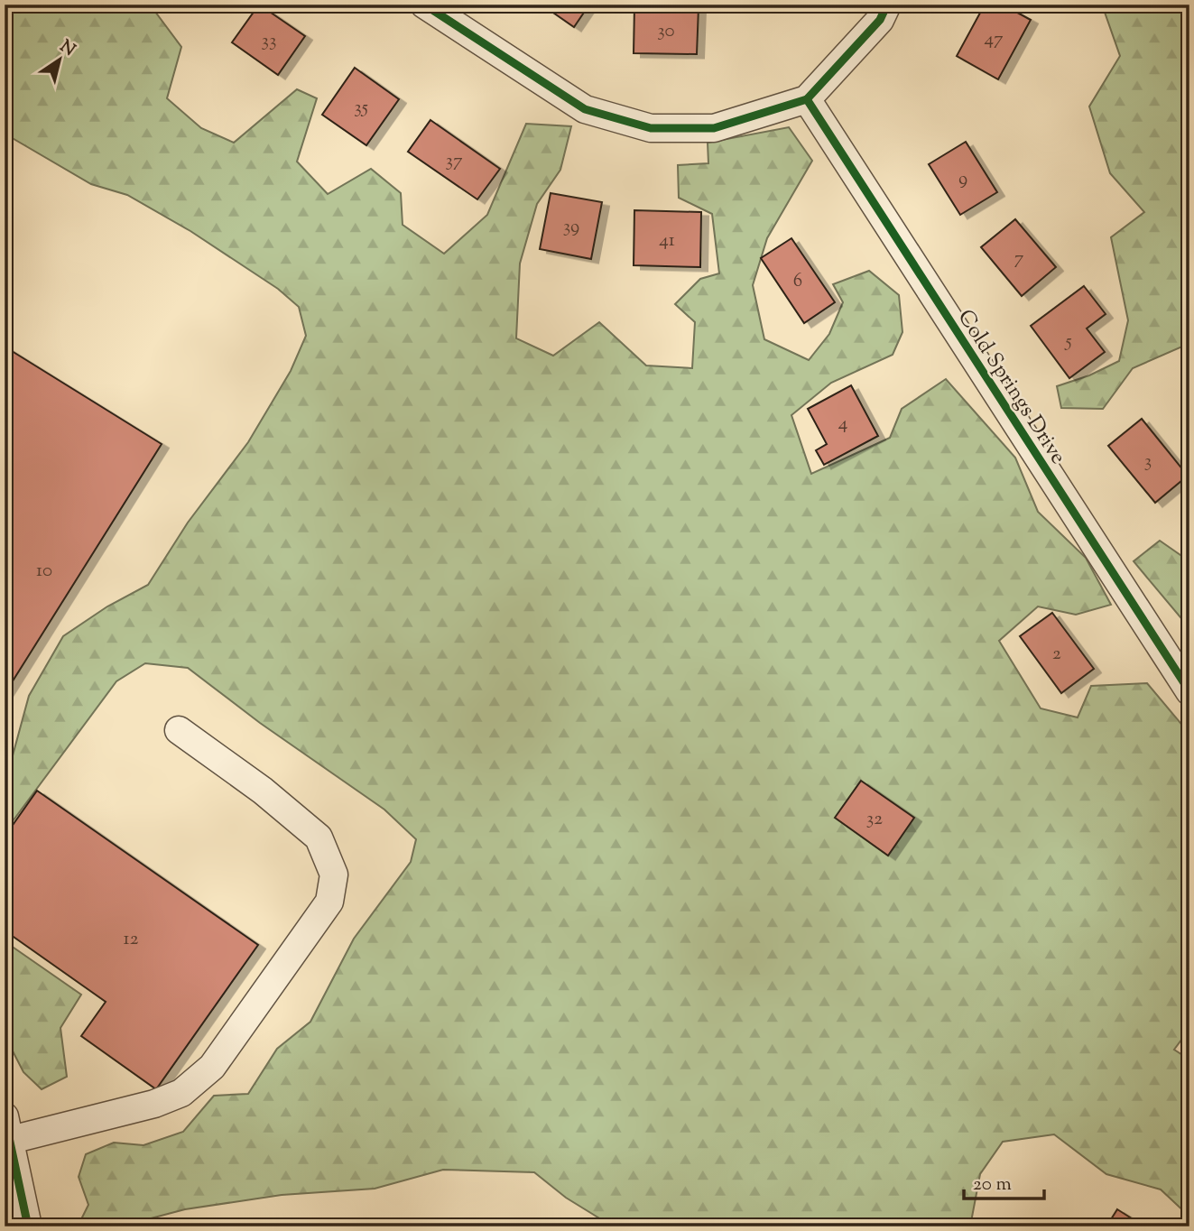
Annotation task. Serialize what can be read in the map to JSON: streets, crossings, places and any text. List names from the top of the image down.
{
  "streets": {
    "street": ["Cold Springs Drive"]
  },
  "house_numbers": [
    "30",
    "47",
    "33",
    "35",
    "37",
    "9",
    "39",
    "41",
    "7",
    "6",
    "5",
    "4",
    "3",
    "10",
    "2",
    "32",
    "12"
  ],
  "scale_bar": "20 m",
  "north": "top right"
}
